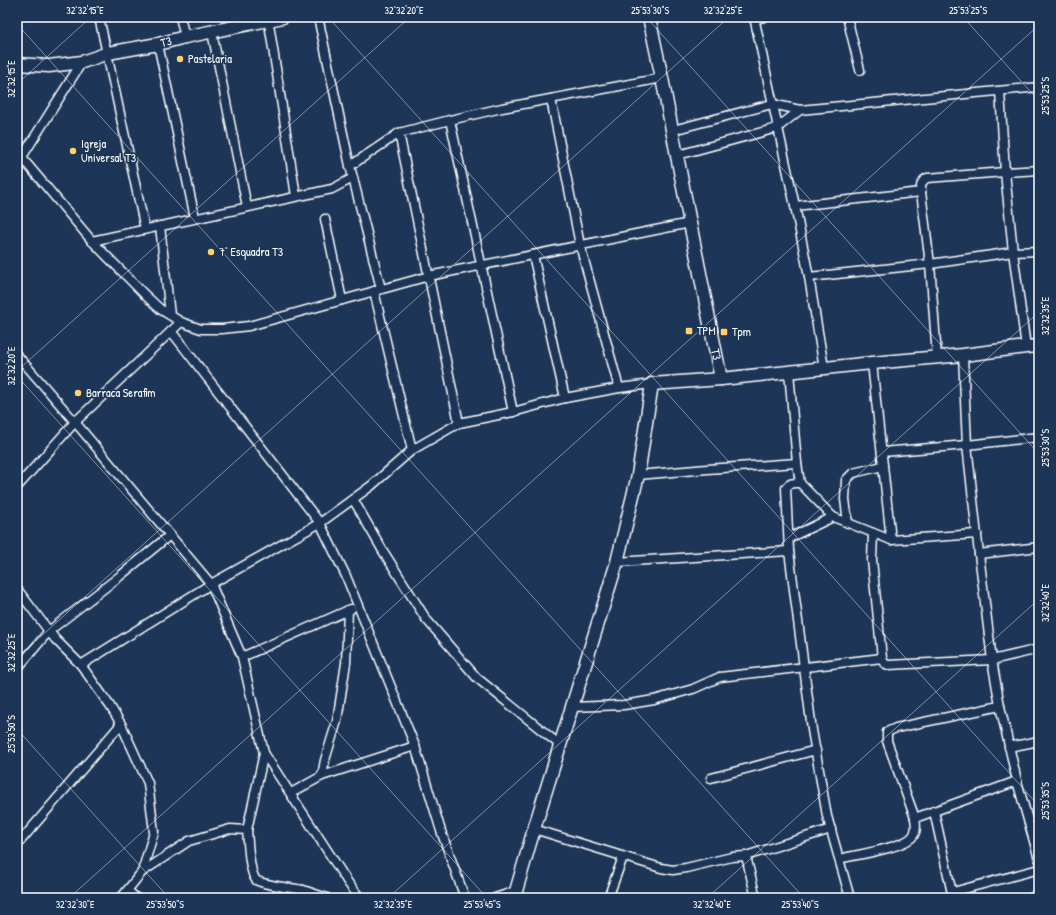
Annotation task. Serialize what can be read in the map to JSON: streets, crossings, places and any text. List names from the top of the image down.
{
  "streets": {
    "street": ["T3"]
  },
  "places": {
    "other": [
      "Pastelaria",
      "Igreja Universal T3",
      "7° Esquadra T3",
      "Barraca Serafim"
    ],
    "transit": ["TPM", "Tpm"]
  },
  "coordinates": [
    "32°32'15\"E",
    "32°32'20\"E",
    "25°53'30\"S",
    "32°32'25\"E",
    "25°53'25\"S",
    "32°32'35\"E",
    "32°32'40\"E",
    "25°53'50\"S",
    "25°53'35\"S",
    "32°32'30\"E",
    "25°53'45\"S",
    "25°53'40\"S"
  ]
}
